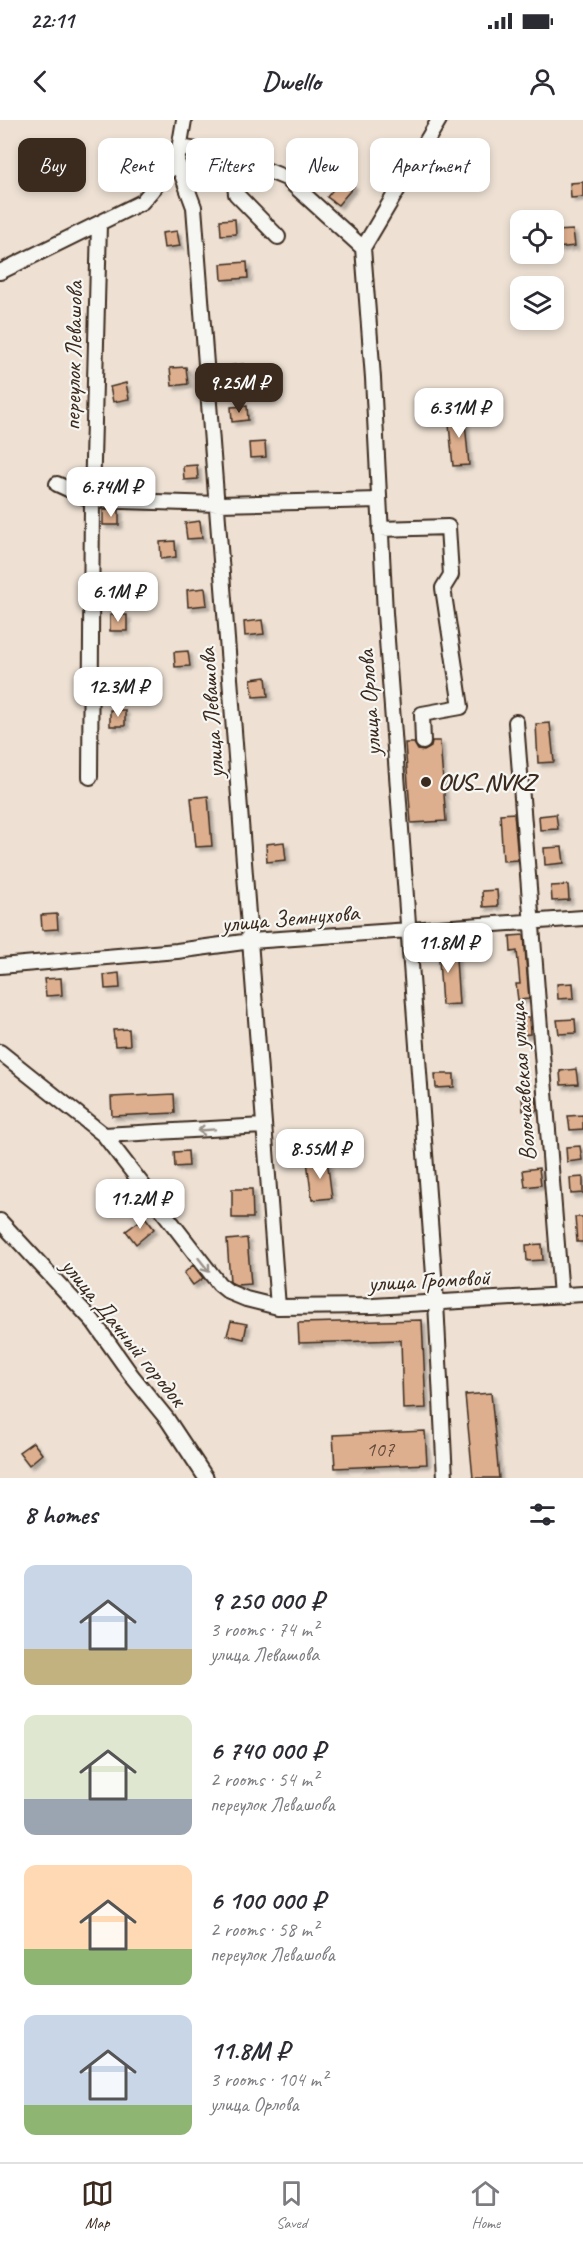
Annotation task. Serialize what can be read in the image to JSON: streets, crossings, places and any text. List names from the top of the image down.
{
  "streets": {
    "street": [
      "переулок Левашова",
      "улица Орлова",
      "улица Левашова",
      "улица Земнухова",
      "Волочаевская улица",
      "улица Громовой",
      "улица Дачный городок"
    ]
  },
  "crossings": [
    ["улица Орлова", "улица Земнухова"],
    ["улица Орлова", "улица Громовой"],
    ["улица Левашова", "улица Земнухова"],
    ["улица Левашова", "улица Громовой"],
    ["улица Земнухова", "Волочаевская улица"],
    ["Волочаевская улица", "улица Громовой"]
  ],
  "one_way": ["улица Громовой"],
  "places": ["OUS_NVKZ"],
  "house_numbers": ["107"],
  "page": {
    "status": "22:11",
    "header": "Dwello",
    "chip": [
      "Buy",
      "Rent",
      "Filters",
      "New",
      "Apartment"
    ],
    "price": [
      "9.25M ₽",
      "6.31M ₽",
      "6.74M ₽",
      "6.1M ₽",
      "12.3M ₽",
      "11.8M ₽",
      "8.55M ₽",
      "11.2M ₽"
    ],
    "heading": "8 homes",
    "list": [
      {
        "name": "9 250 000 ₽",
        "note": "3 rooms · 74 m² · улица Левашова"
      },
      {
        "name": "6 740 000 ₽",
        "note": "2 rooms · 54 m² · переулок Левашова"
      },
      {
        "name": "6 100 000 ₽",
        "note": "2 rooms · 58 m² · переулок Левашова"
      },
      {
        "name": "11.8M ₽",
        "note": "3 rooms · 104 m² · улица Орлова"
      }
    ],
    "tabs": ["Map", "Saved", "Home"]
  }
}
